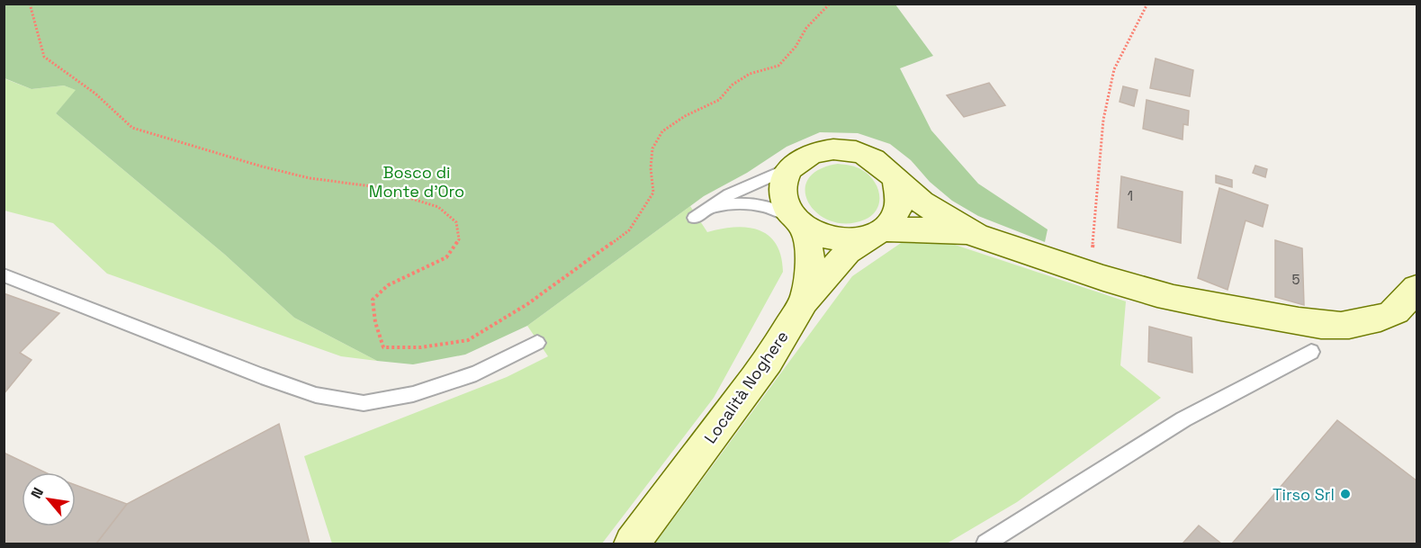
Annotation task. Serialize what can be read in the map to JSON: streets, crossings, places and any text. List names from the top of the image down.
{
  "streets": {
    "main road": ["Località Noghere"]
  },
  "parks": ["Bosco di Monte d'Oro"],
  "places": ["Tirso Srl"],
  "house_numbers": ["1", "5"],
  "north": "top left"
}
